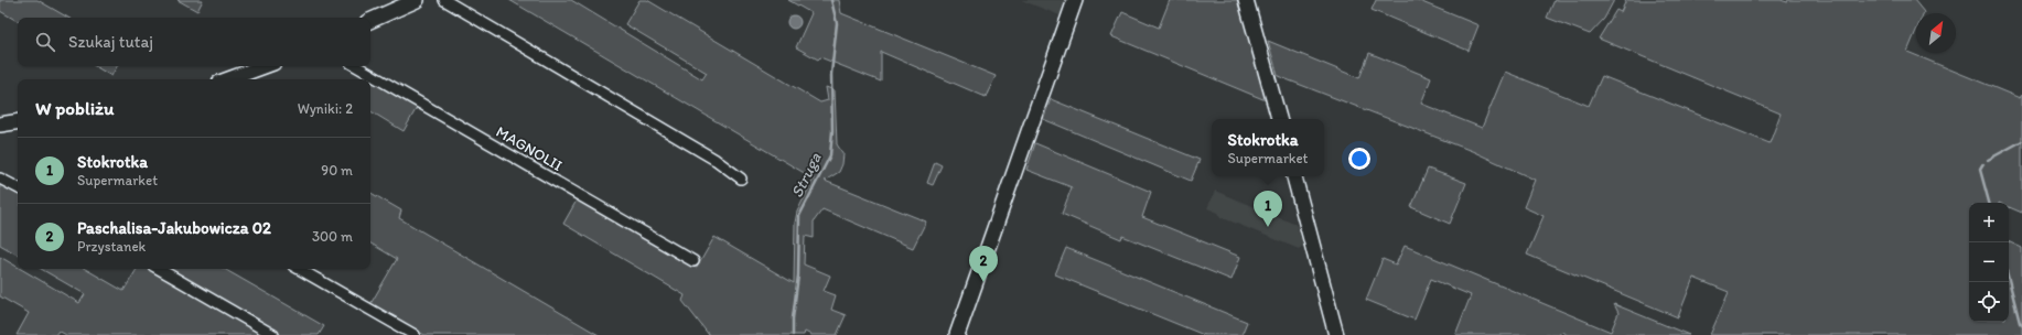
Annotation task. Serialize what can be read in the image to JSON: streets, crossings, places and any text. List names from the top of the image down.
{
  "streets": {
    "street": ["MAGNOLII"]
  },
  "water": ["Struga"],
  "north": "top right",
  "page": {
    "search": "Szukaj tutaj",
    "heading": ["W pobliżu", "Wyniki: 2"],
    "popup": ["Stokrotka", "Supermarket"],
    "list": [
      {
        "mark": "1",
        "name": "Stokrotka",
        "note": "Supermarket",
        "value": "90 m"
      },
      {
        "mark": "2",
        "name": "Paschalisa-Jakubowicza 02",
        "note": "Przystanek",
        "value": "300 m"
      }
    ],
    "pins": ["1", "2"],
    "map_buttons": ["+", "−"]
  }
}
